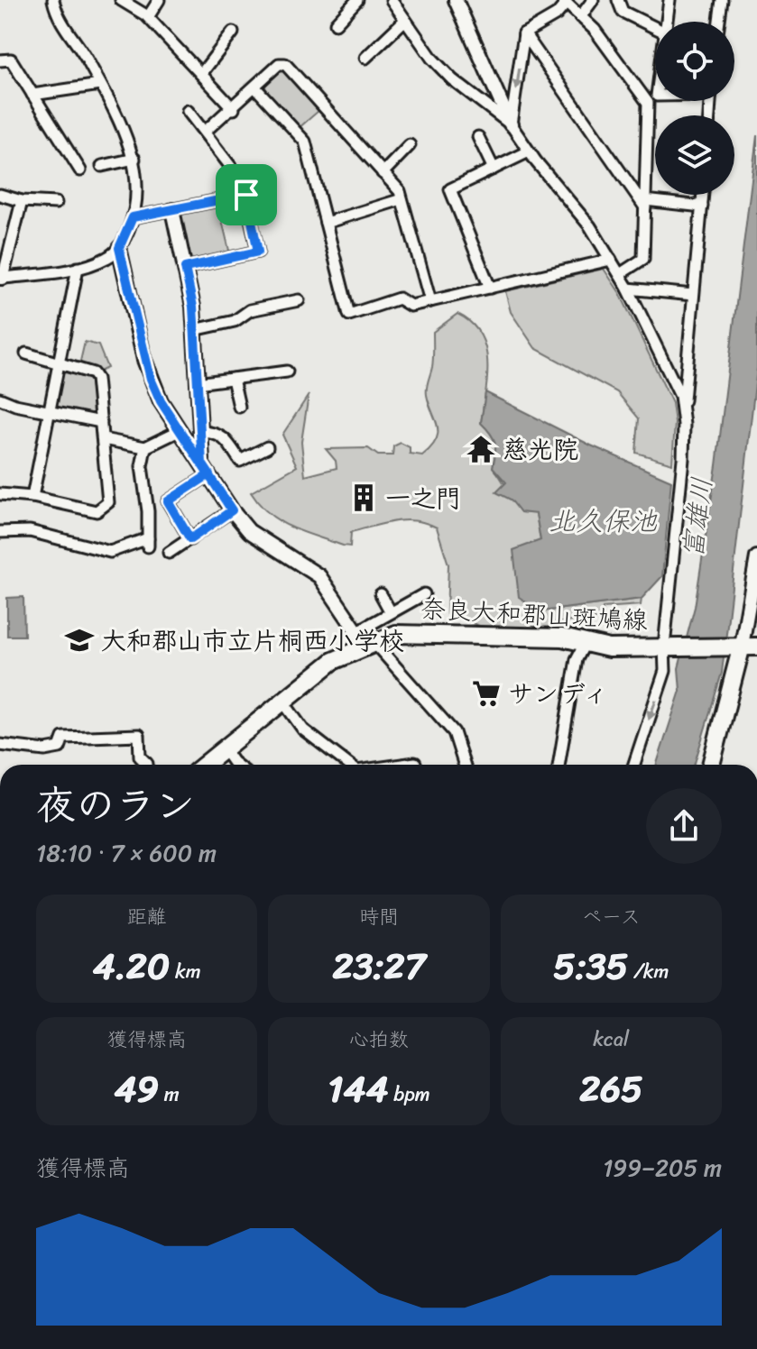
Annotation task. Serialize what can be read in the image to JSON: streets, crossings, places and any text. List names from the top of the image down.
{
  "streets": {
    "main road": ["奈良大和郡山斑鳩線"]
  },
  "water": ["富雄川", "北久保池"],
  "places": {
    "temple": ["慈光院"],
    "building": ["一之門"],
    "school or university": ["大和郡山市立片桐西小学校"],
    "supermarket": ["サンディ"]
  },
  "page": {
    "heading": ["夜のラン", "18:10 · 7 × 600 m"],
    "stats": [
      ["距離", "4.20 km"],
      ["時間", "23:27"],
      ["ペース", "5:35 /km"],
      ["獲得標高", "49 m"],
      ["心拍数", "144 bpm"],
      ["kcal", "265"]
    ],
    "chart": ["獲得標高", "199–205 m"]
  }
}
